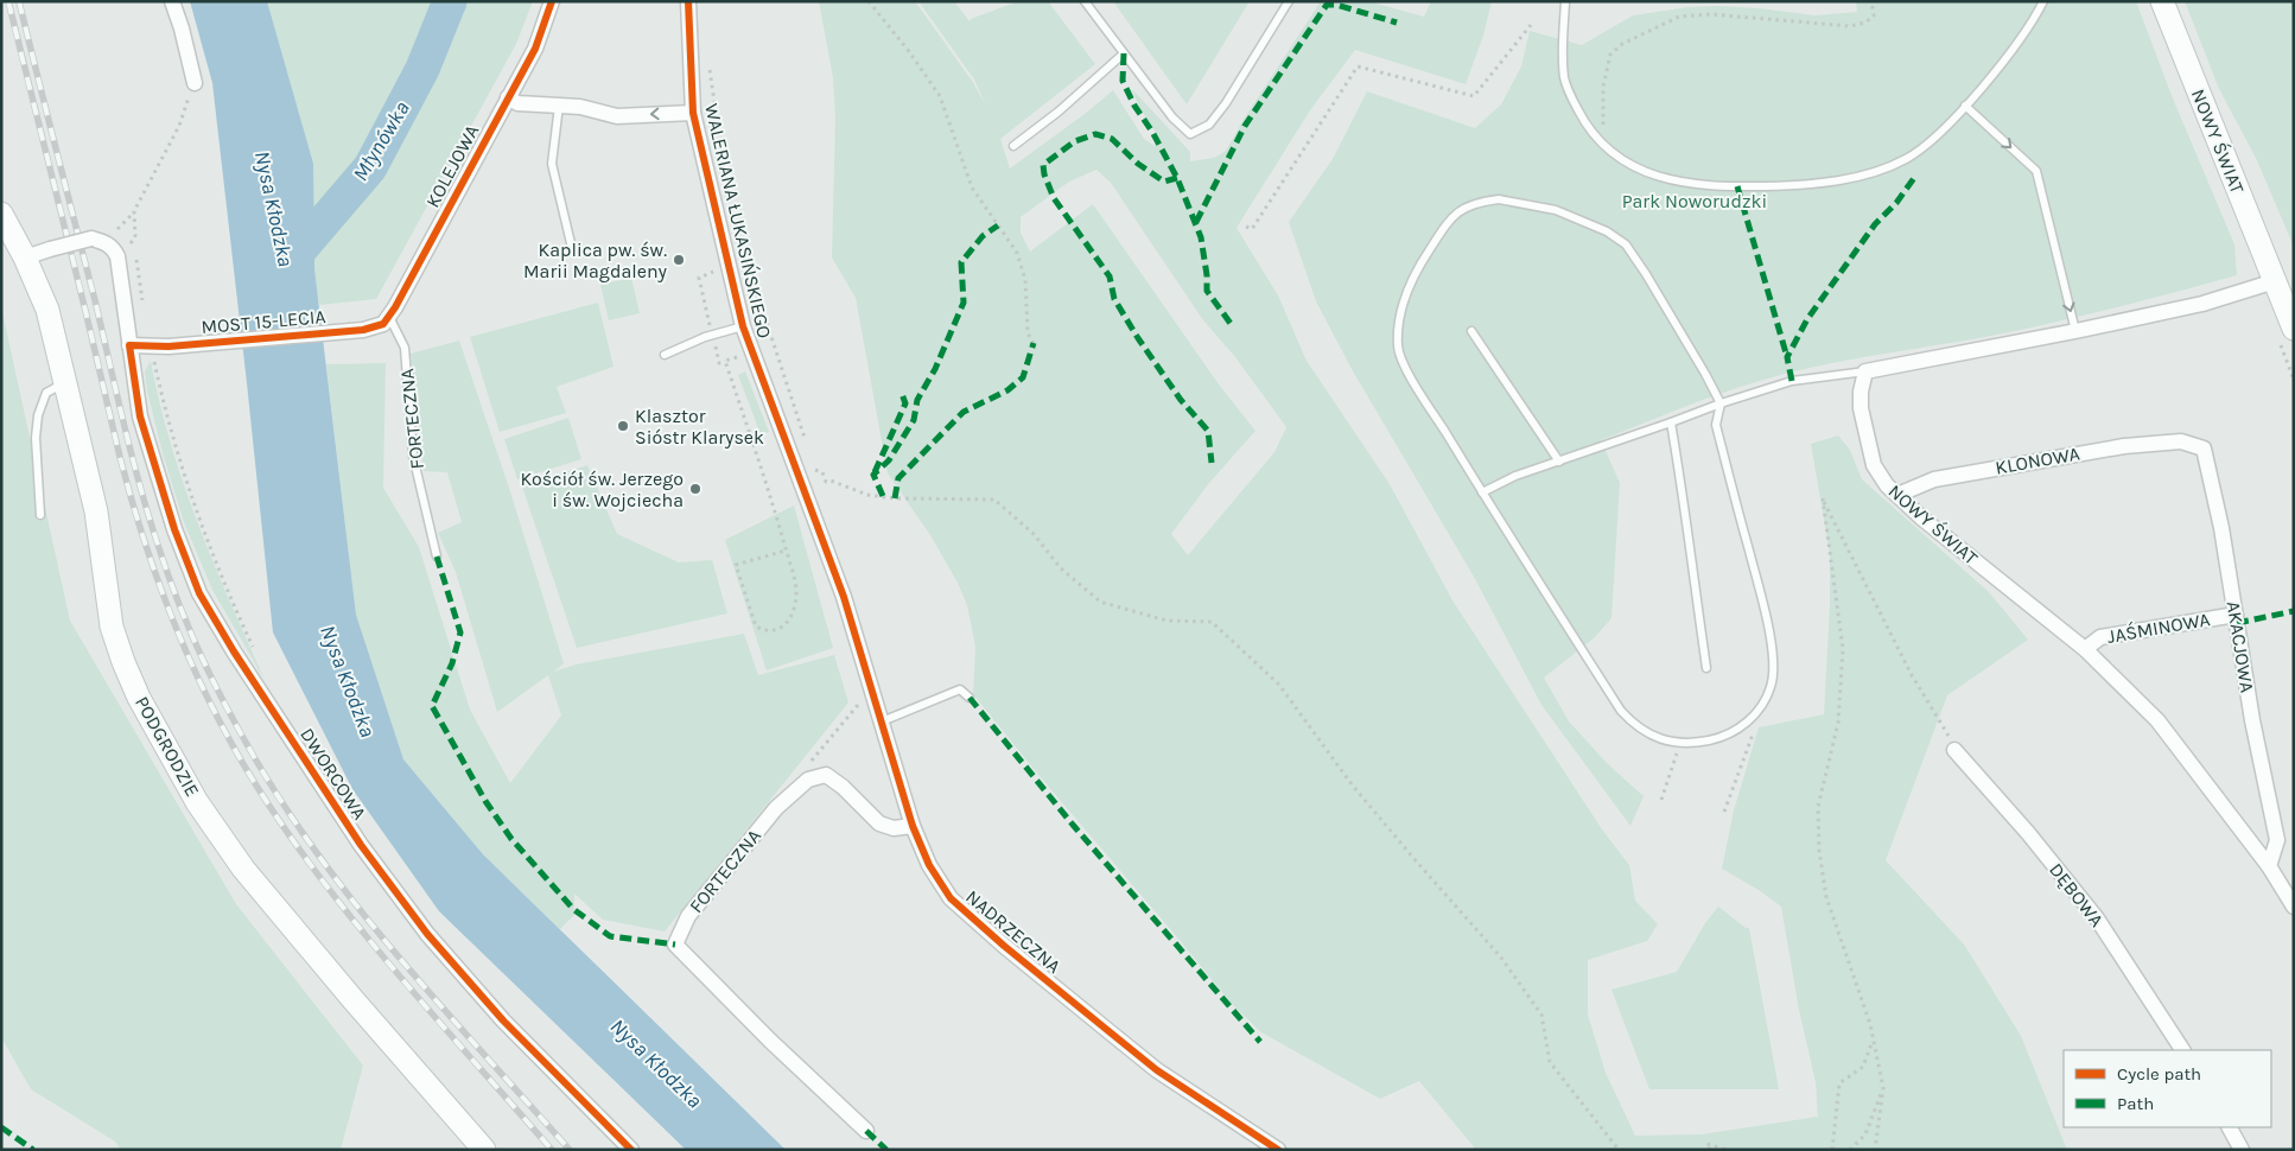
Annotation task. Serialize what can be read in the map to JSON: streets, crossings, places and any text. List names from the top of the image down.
{
  "streets": {
    "main road": ["NOWY ŚWIAT", "PODGRODZIE"],
    "street": [
      "KOLEJOWA",
      "WALERIANA ŁUKASIŃSKIEGO",
      "MOST 15-LECIA",
      "FORTECZNA",
      "KLONOWA",
      "JAŚMINOWA",
      "AKACJOWA",
      "DWORCOWA",
      "DĘBOWA",
      "NADRZECZNA"
    ]
  },
  "crossings": [
    ["NOWY ŚWIAT", "KLONOWA"],
    ["NOWY ŚWIAT", "JAŚMINOWA"],
    ["NOWY ŚWIAT", "AKACJOWA"],
    ["KOLEJOWA", "MOST 15-LECIA"],
    ["KOLEJOWA", "FORTECZNA"],
    ["WALERIANA ŁUKASIŃSKIEGO", "NADRZECZNA"],
    ["MOST 15-LECIA", "FORTECZNA"],
    ["KLONOWA", "AKACJOWA"],
    ["JAŚMINOWA", "AKACJOWA"],
    ["PODGRODZIE", "DWORCOWA"]
  ],
  "water": ["Młynówka", "Nysa Kłodzka"],
  "parks": ["Park Noworudzki"],
  "places": ["Kaplica pw. św. Marii Magdaleny", "Klasztor Sióstr Klarysek", "Kościół św. Jerzego i św. Wojciecha"],
  "legend": ["Cycle path", "Path"]
}
